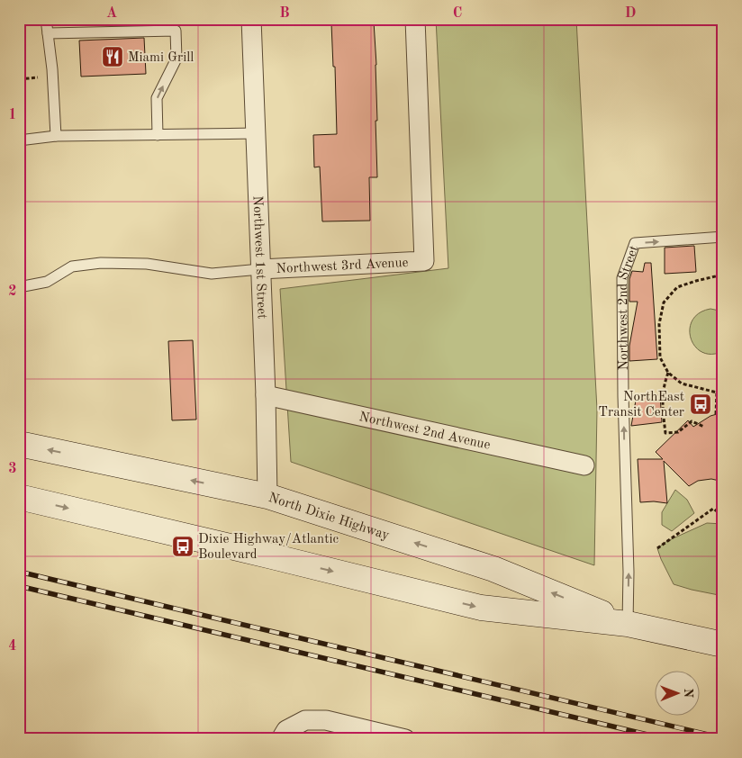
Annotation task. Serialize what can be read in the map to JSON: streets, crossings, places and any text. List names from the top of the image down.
{
  "streets": {
    "main road": ["North Dixie Highway"],
    "street": ["Northwest 1st Street", "Northwest 3rd Avenue", "Northwest 2nd Avenue"],
    "lane": ["Northwest 2nd Street"]
  },
  "crossings": [
    ["Northwest 1st Street", "Northwest 3rd Avenue"],
    ["Northwest 1st Street", "Northwest 2nd Avenue"],
    ["Northwest 1st Street", "North Dixie Highway"],
    ["Northwest 2nd Street", "North Dixie Highway"]
  ],
  "one_way": ["Northwest 2nd Street"],
  "places": {
    "restaurant": ["Miami Grill"],
    "bus stop": ["NorthEast Transit Center", "Dixie Highway/Atlantic Boulevard"]
  },
  "north": "right",
  "grid": {
    "columns": [
      "A",
      "B",
      "C",
      "D"
    ],
    "rows": [
      "1",
      "2",
      "3",
      "4"
    ]
  }
}
